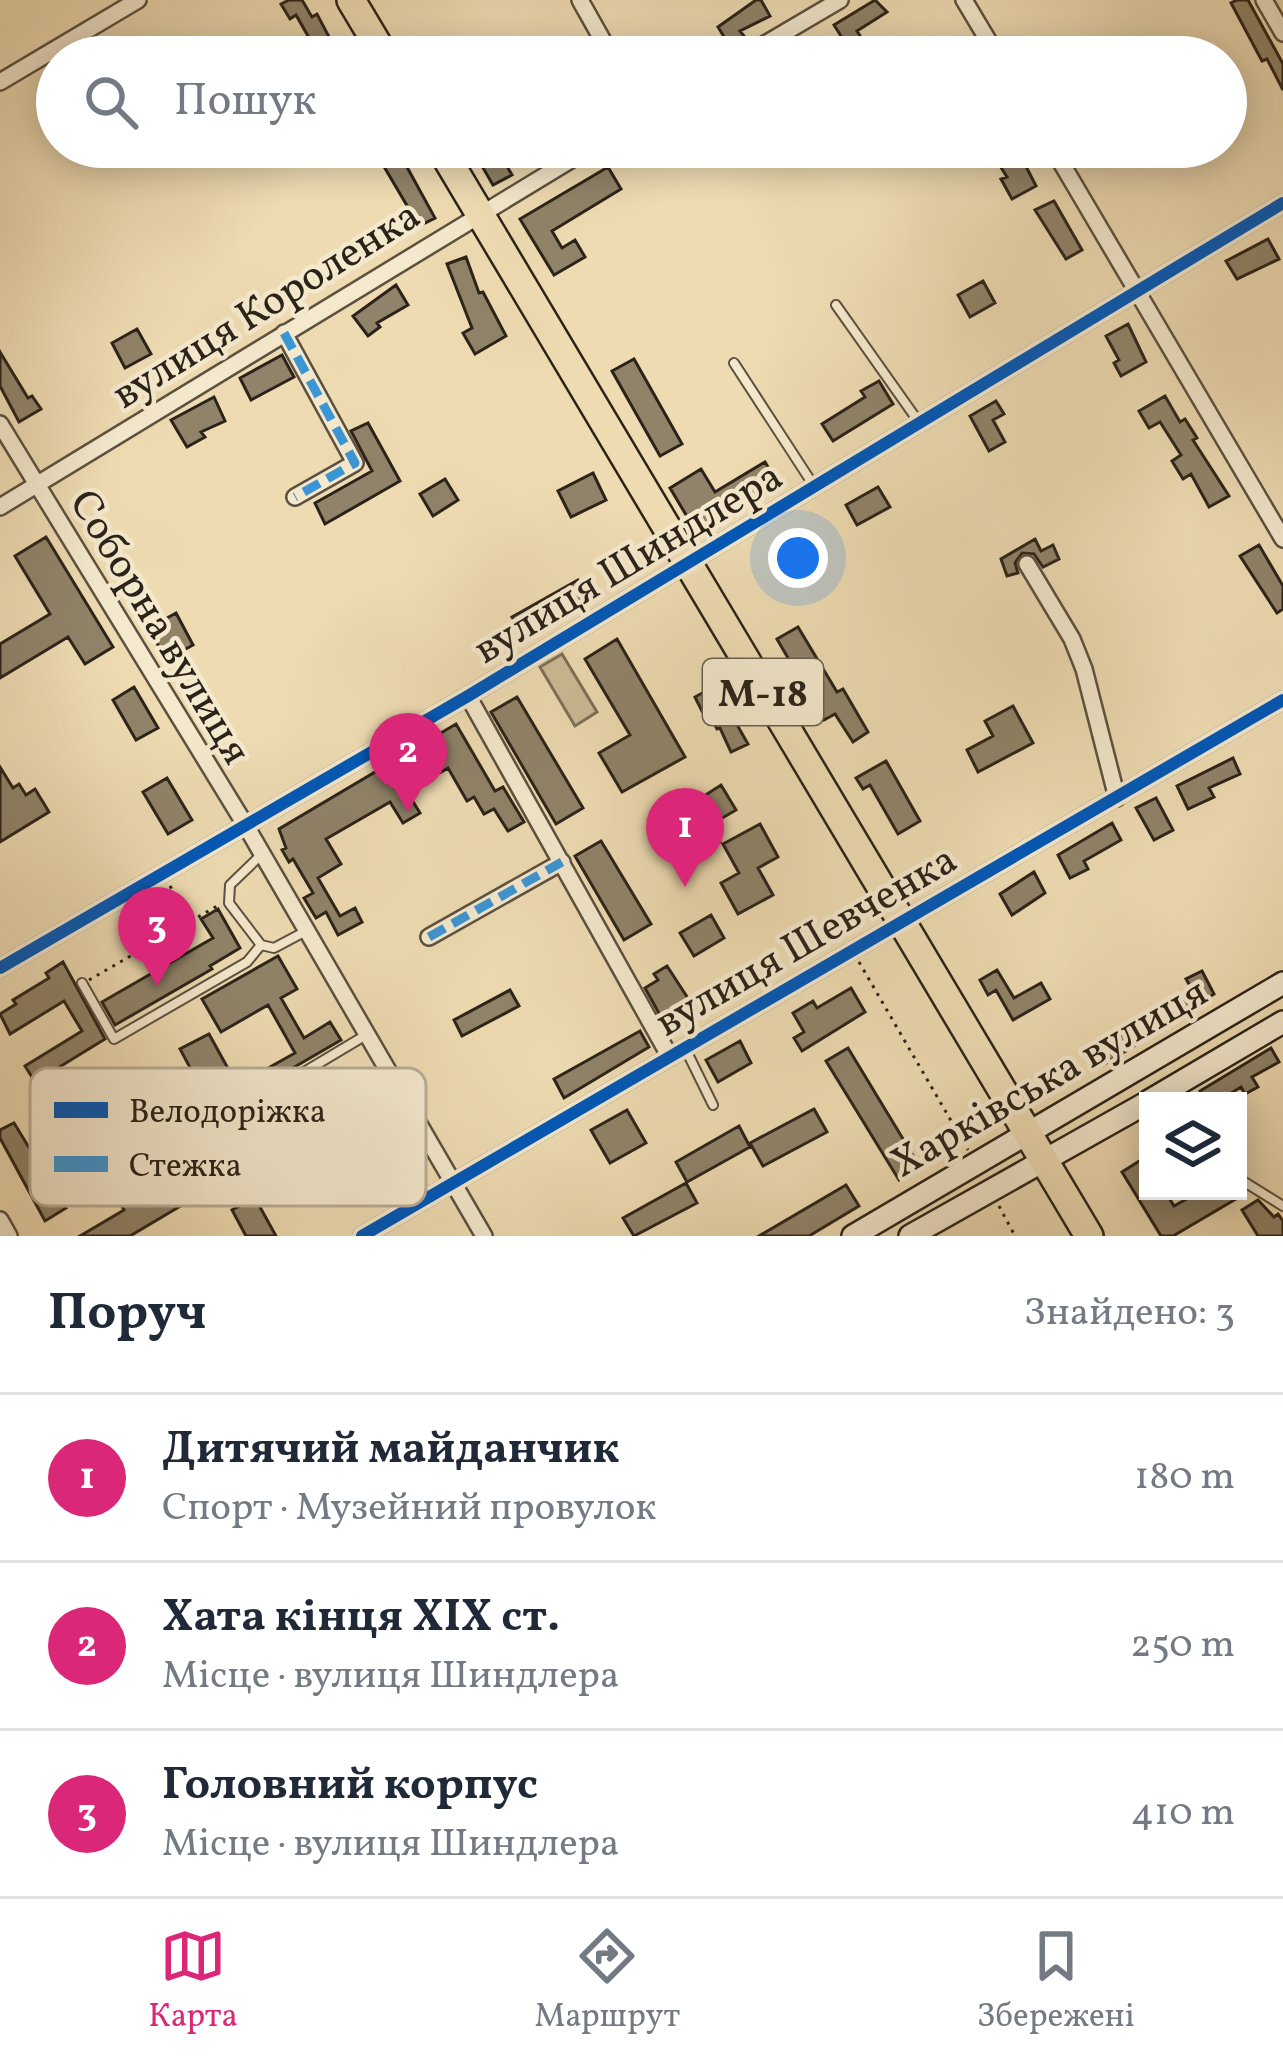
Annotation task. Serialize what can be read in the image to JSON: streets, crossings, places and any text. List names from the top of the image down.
{
  "streets": {
    "highway": ["М-18"],
    "street": [
      "вулиця Короленка",
      "вулиця Шиндлера",
      "Соборна вулиця",
      "вулиця Шевченка",
      "Харківська вулиця"
    ]
  },
  "crossings": [
    ["вулиця Короленка", "Соборна вулиця"],
    ["вулиця Короленка", "М-18"],
    ["вулиця Шиндлера", "Соборна вулиця"],
    ["вулиця Шиндлера", "М-18"],
    ["Соборна вулиця", "вулиця Шевченка"],
    ["М-18", "вулиця Шевченка"],
    ["М-18", "Харківська вулиця"]
  ],
  "legend": ["Велодоріжка", "Стежка"],
  "page": {
    "search": "Пошук",
    "pins": ["2", "1", "3"],
    "heading": ["Поруч", "Знайдено: 3"],
    "list": [
      {
        "mark": "1",
        "name": "Дитячий майданчик",
        "note": "Спорт · Музейний провулок",
        "value": "180 m"
      },
      {
        "mark": "2",
        "name": "Хата кінця XIX ст.",
        "note": "Місце · вулиця Шиндлера",
        "value": "250 m"
      },
      {
        "mark": "3",
        "name": "Головний корпус",
        "note": "Місце · вулиця Шиндлера",
        "value": "410 m"
      }
    ],
    "nav": ["Карта", "Маршрут", "Збережені"]
  }
}
